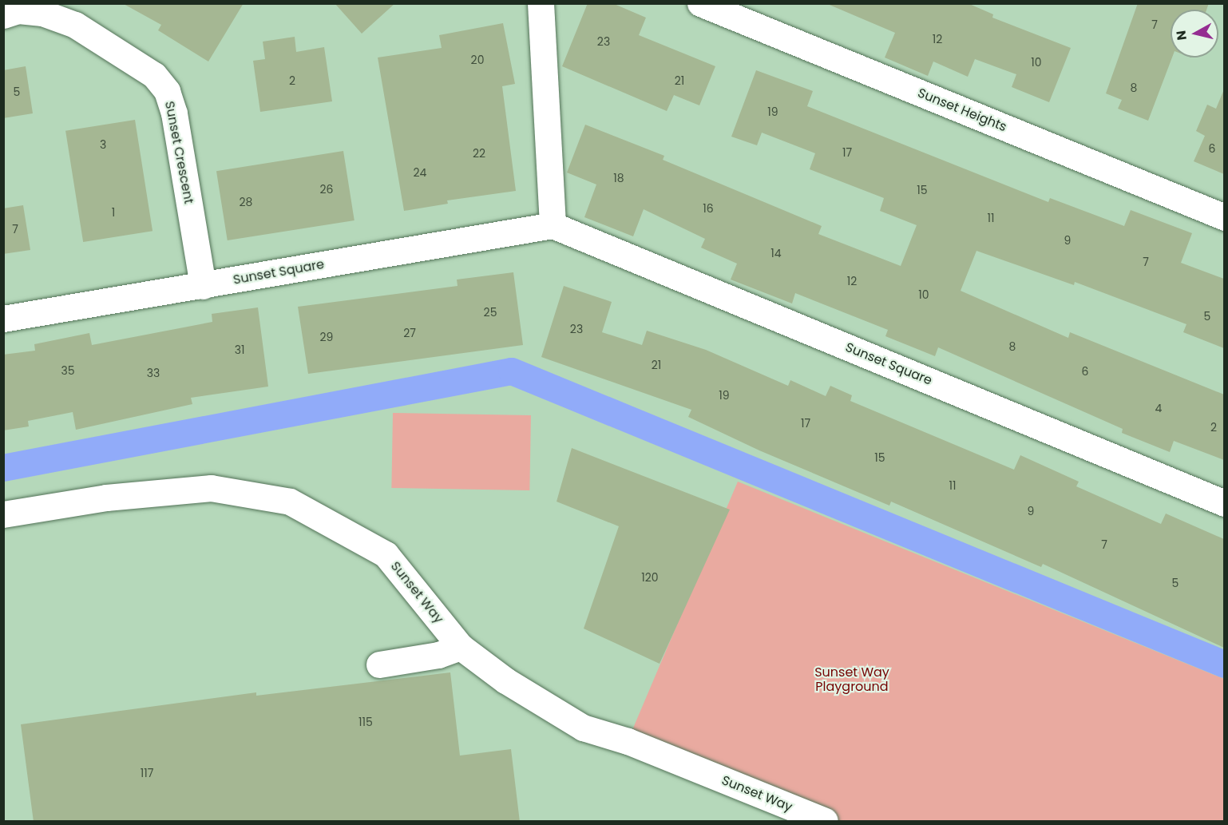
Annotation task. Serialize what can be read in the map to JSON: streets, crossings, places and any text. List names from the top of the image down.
{
  "streets": {
    "street": [
      "Sunset Heights",
      "Sunset Crescent",
      "Sunset Square",
      "Sunset Way"
    ]
  },
  "crossings": [
    ["Sunset Crescent", "Sunset Square"]
  ],
  "parks": ["Sunset Way Playground"],
  "house_numbers": [
    "7",
    "12",
    "23",
    "20",
    "10",
    "2",
    "21",
    "8",
    "5",
    "19",
    "3",
    "6",
    "17",
    "22",
    "24",
    "18",
    "26",
    "15",
    "28",
    "16",
    "1",
    "11",
    "7",
    "9",
    "14",
    "7",
    "12",
    "10",
    "25",
    "5",
    "23",
    "27",
    "29",
    "8",
    "31",
    "21",
    "35",
    "6",
    "33",
    "19",
    "4",
    "17",
    "2",
    "15",
    "11",
    "9",
    "7",
    "120",
    "5",
    "115",
    "117"
  ],
  "north": "left"
}
